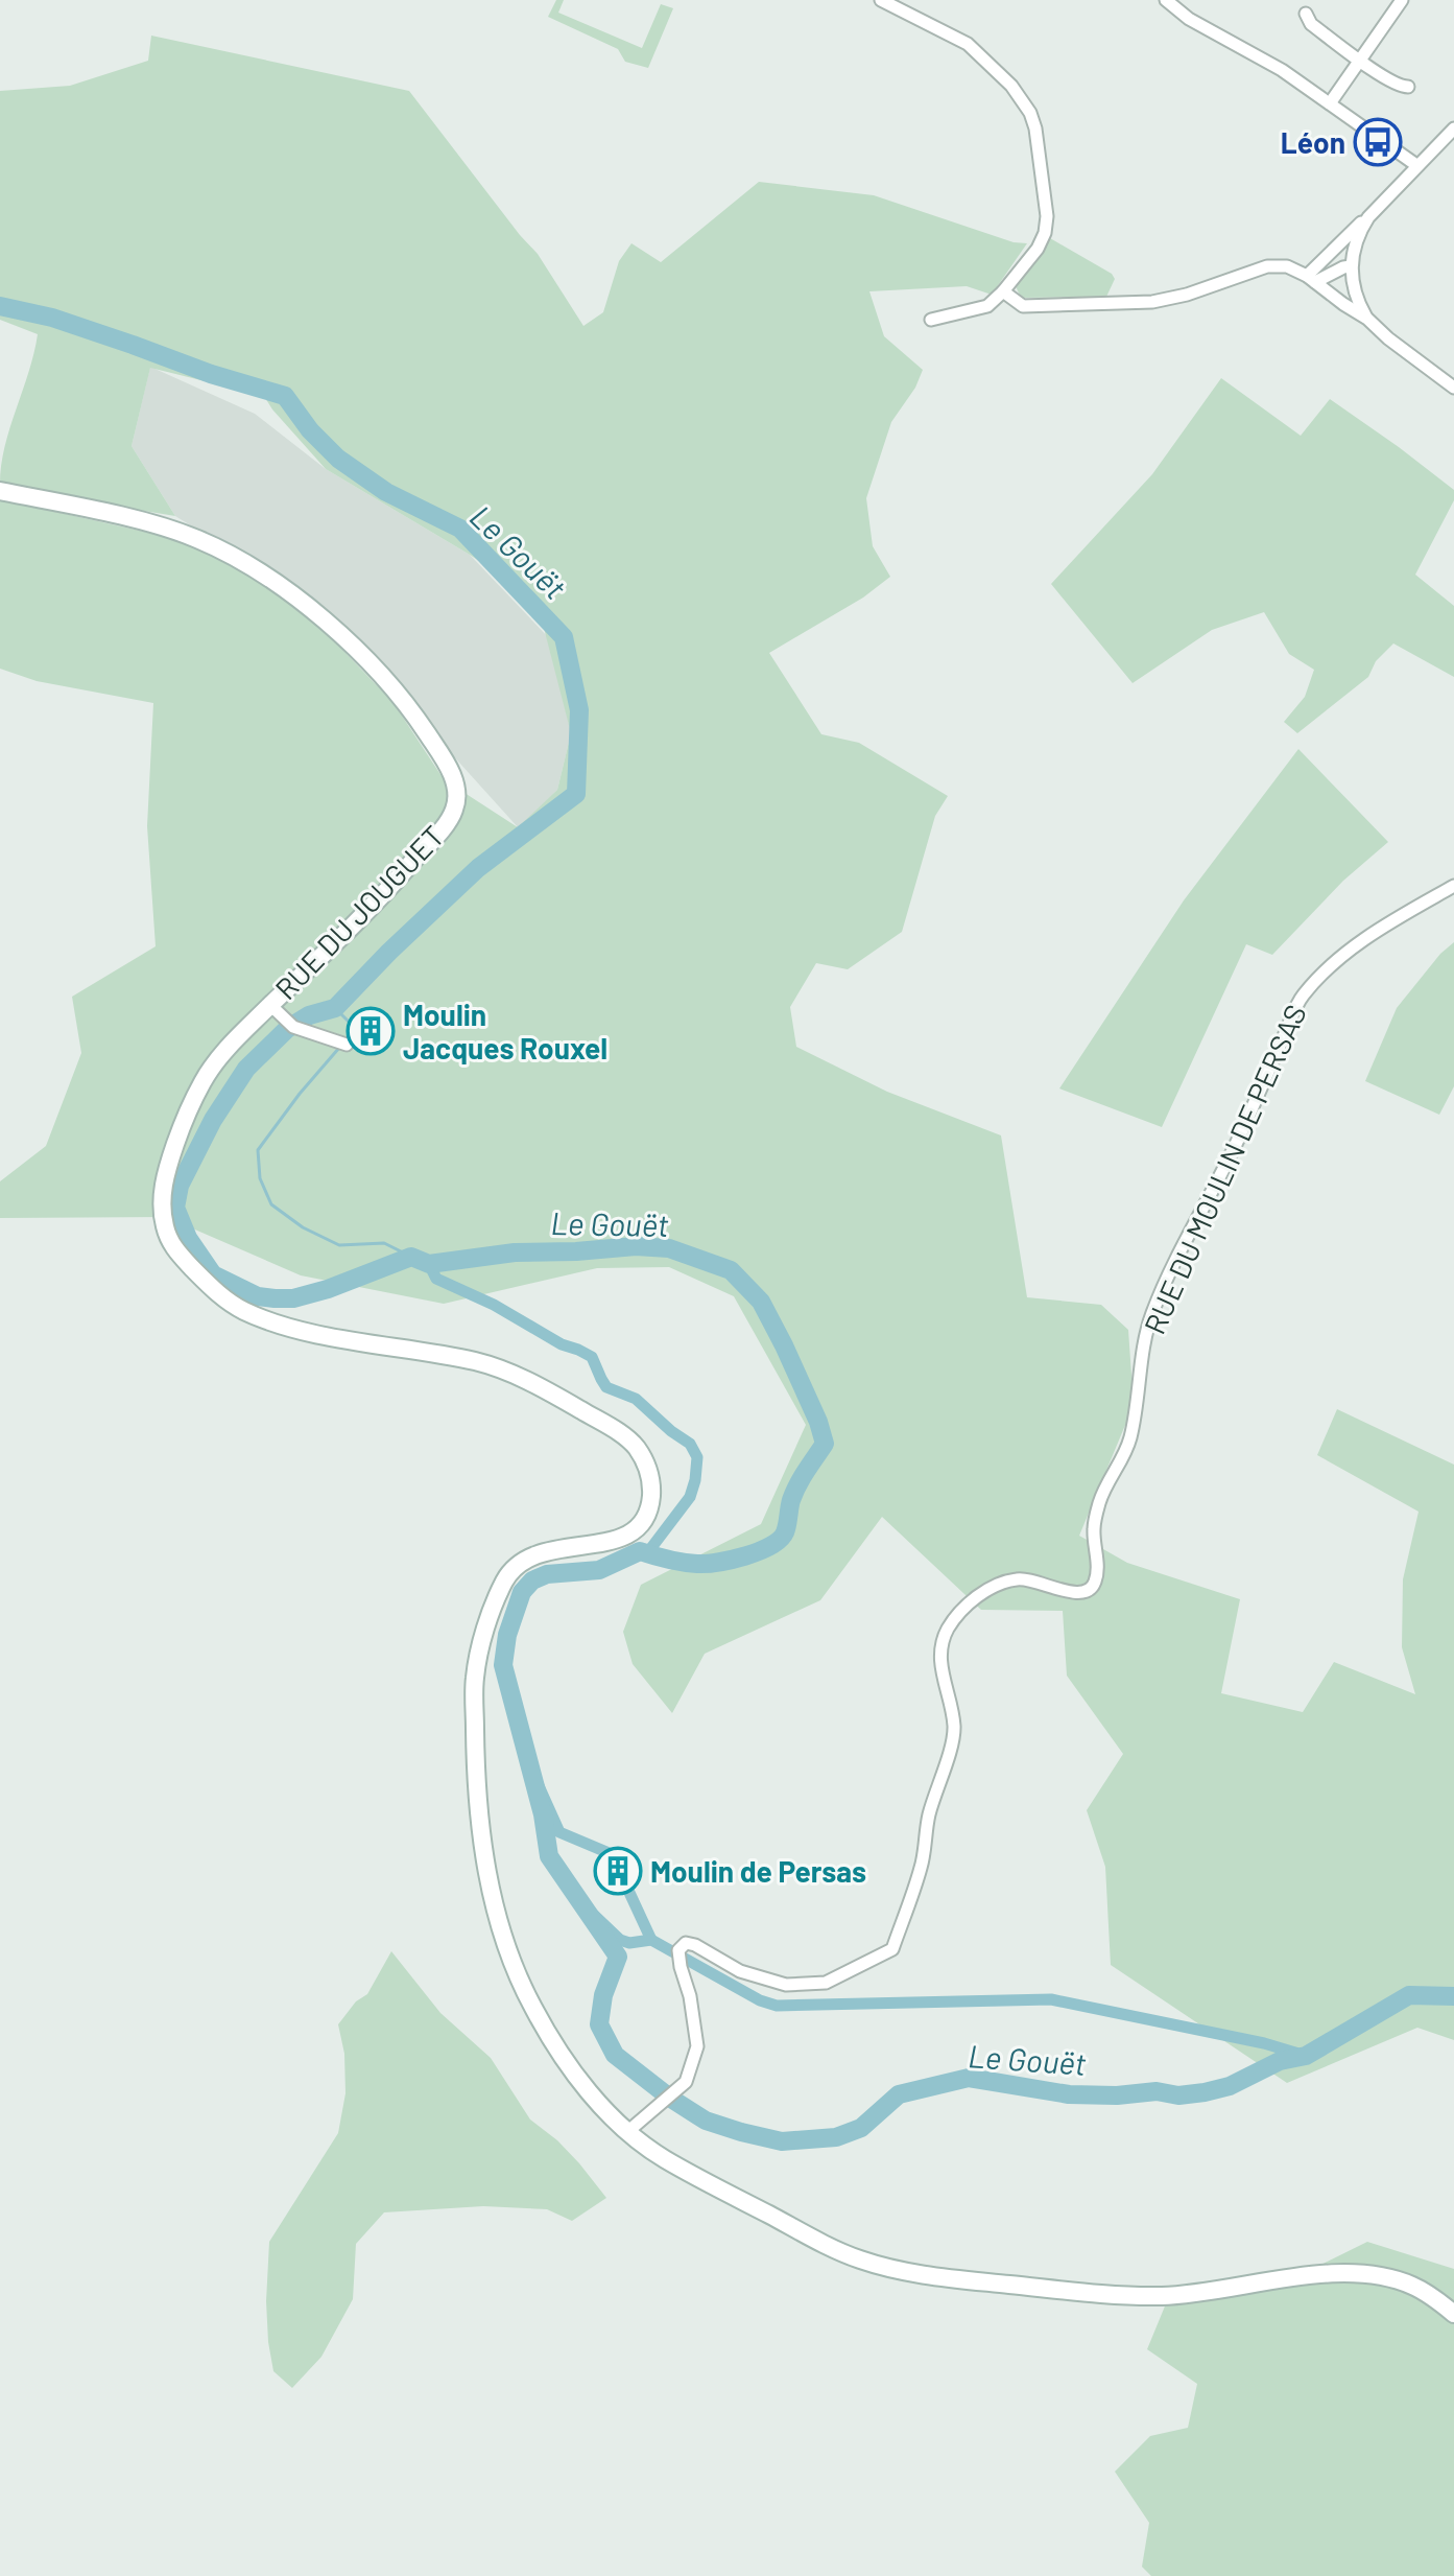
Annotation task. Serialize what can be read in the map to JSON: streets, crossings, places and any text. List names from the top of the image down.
{
  "streets": {
    "street": ["RUE DU JOUGUET", "RUE DU MOULIN DE PERSAS"]
  },
  "crossings": [
    ["RUE DU JOUGUET", "RUE DU MOULIN DE PERSAS"]
  ],
  "water": ["Le Gouët"],
  "places": {
    "bus stop": ["Léon"],
    "building": ["Moulin Jacques Rouxel", "Moulin de Persas"]
  }
}
